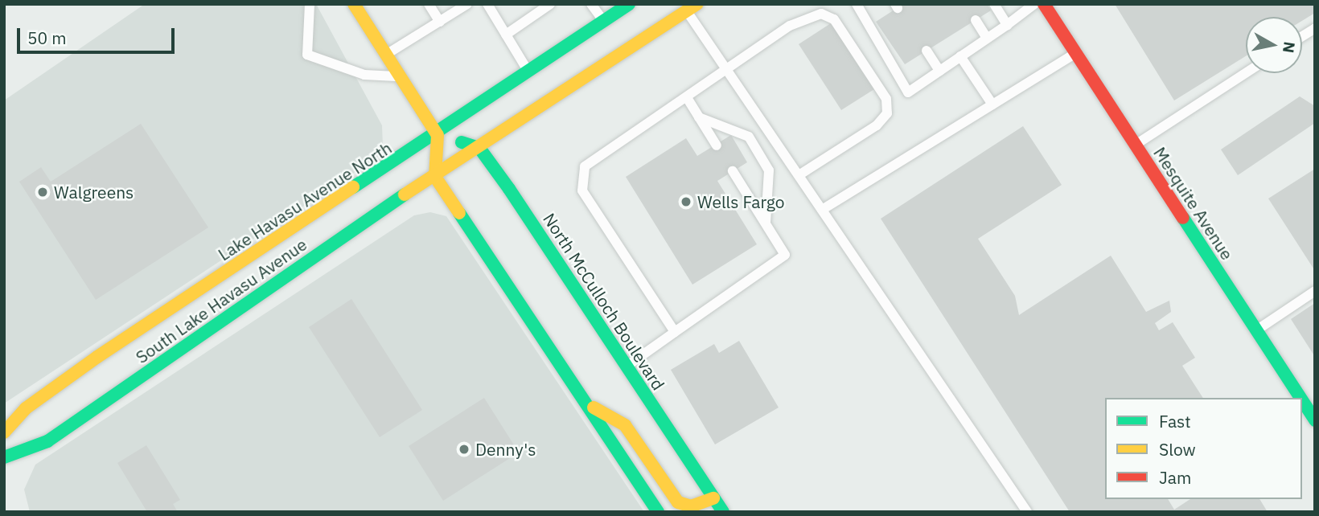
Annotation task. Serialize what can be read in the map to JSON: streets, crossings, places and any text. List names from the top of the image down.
{
  "streets": {
    "main road": [
      "Lake Havasu Avenue North",
      "Mesquite Avenue",
      "South Lake Havasu Avenue",
      "North McCulloch Boulevard"
    ]
  },
  "crossings": [
    ["South Lake Havasu Avenue", "North McCulloch Boulevard"]
  ],
  "places": ["Walgreens", "Wells Fargo", "Denny's"],
  "legend": ["Fast", "Slow", "Jam"],
  "scale_bar": "50 m",
  "north": "right"
}
